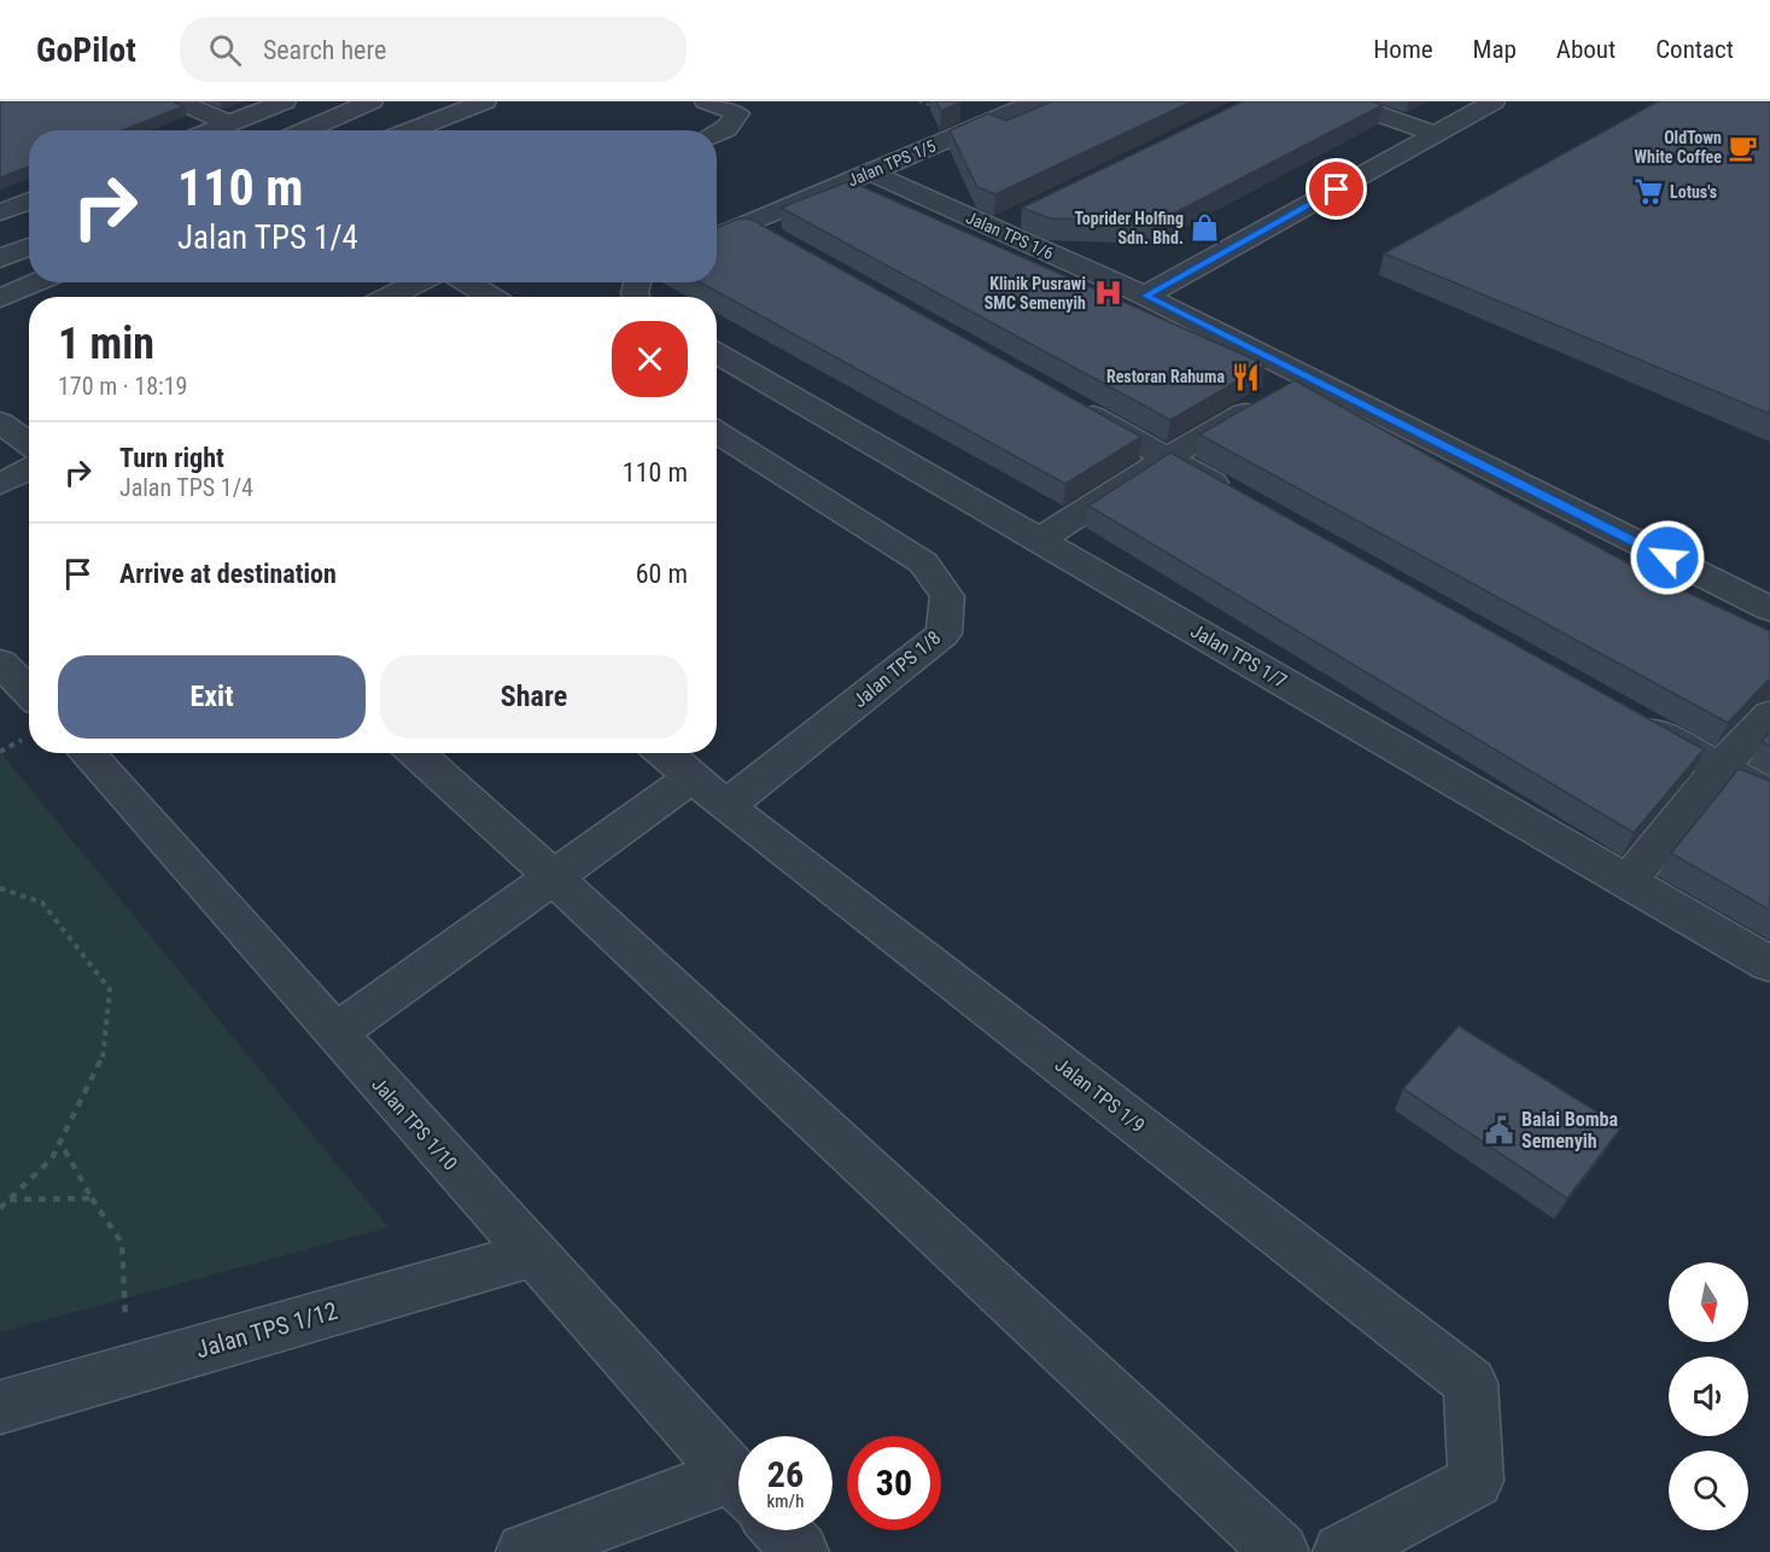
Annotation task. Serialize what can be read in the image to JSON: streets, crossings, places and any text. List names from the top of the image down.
{
  "streets": {
    "street": [
      "Jalan TPS 1/5",
      "Jalan TPS 1/6",
      "Jalan TPS 1/7",
      "Jalan TPS 1/8",
      "Jalan TPS 1/9",
      "Jalan TPS 1/10",
      "Jalan TPS 1/12"
    ]
  },
  "crossings": [
    ["Jalan TPS 1/5", "Jalan TPS 1/6"],
    ["Jalan TPS 1/8", "Jalan TPS 1/9"],
    ["Jalan TPS 1/10", "Jalan TPS 1/12"]
  ],
  "places": {
    "cafe": ["OldTown White Coffee"],
    "supermarket": ["Lotus's"],
    "shop": ["Toprider Holfing Sdn. Bhd."],
    "hospital": ["Klinik Pusrawi SMC Semenyih"],
    "restaurant": ["Restoran Rahuma"],
    "public building": ["Balai Bomba Semenyih"]
  },
  "north": "bottom",
  "page": {
    "header": "GoPilot",
    "search": "Search here",
    "nav": [
      "Home",
      "Map",
      "About",
      "Contact"
    ],
    "turn": ["110 m", "Jalan TPS 1/4"],
    "heading": ["1 min", "170 m · 18:19"],
    "list": [
      {
        "name": "Turn right",
        "note": "Jalan TPS 1/4",
        "value": "110 m"
      },
      {
        "name": "Arrive at destination",
        "value": "60 m"
      }
    ],
    "buttons": ["Exit", "Share"],
    "speed": "26 km/h",
    "limit": "30"
  }
}
